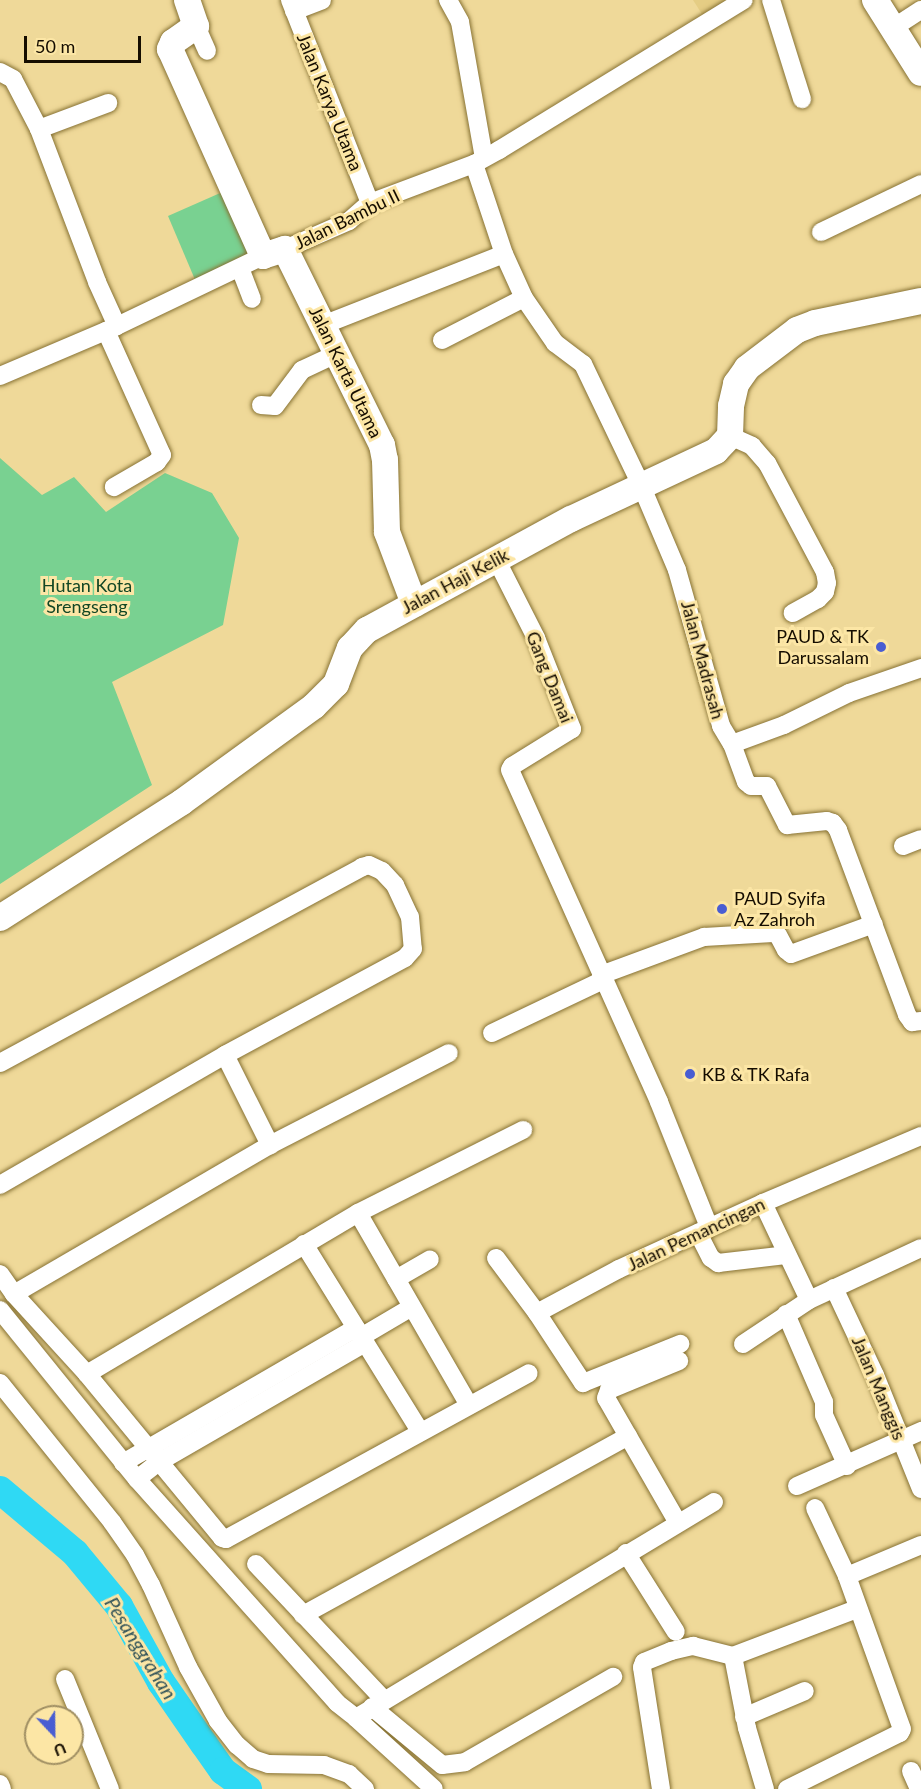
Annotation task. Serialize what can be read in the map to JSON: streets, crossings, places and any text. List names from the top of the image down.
{
  "streets": {
    "street": [
      "Jalan Karya Utama",
      "Jalan Bambu II",
      "Jalan Karta Utama",
      "Jalan Haji Kelik",
      "Jalan Madrasah",
      "Gang Damai",
      "Jalan Pemancingan",
      "Jalan Manggis"
    ]
  },
  "crossings": [
    ["Jalan Karya Utama", "Jalan Bambu II"],
    ["Jalan Bambu II", "Jalan Karta Utama"],
    ["Jalan Bambu II", "Jalan Madrasah"],
    ["Jalan Karta Utama", "Jalan Haji Kelik"],
    ["Jalan Haji Kelik", "Jalan Madrasah"],
    ["Jalan Haji Kelik", "Gang Damai"]
  ],
  "water": ["Pesanggrahan"],
  "parks": ["Hutan Kota Srengseng"],
  "places": ["PAUD & TK Darussalam", "PAUD Syifa Az Zahroh", "KB & TK Rafa"],
  "scale_bar": "50 m",
  "north": "bottom"
}
